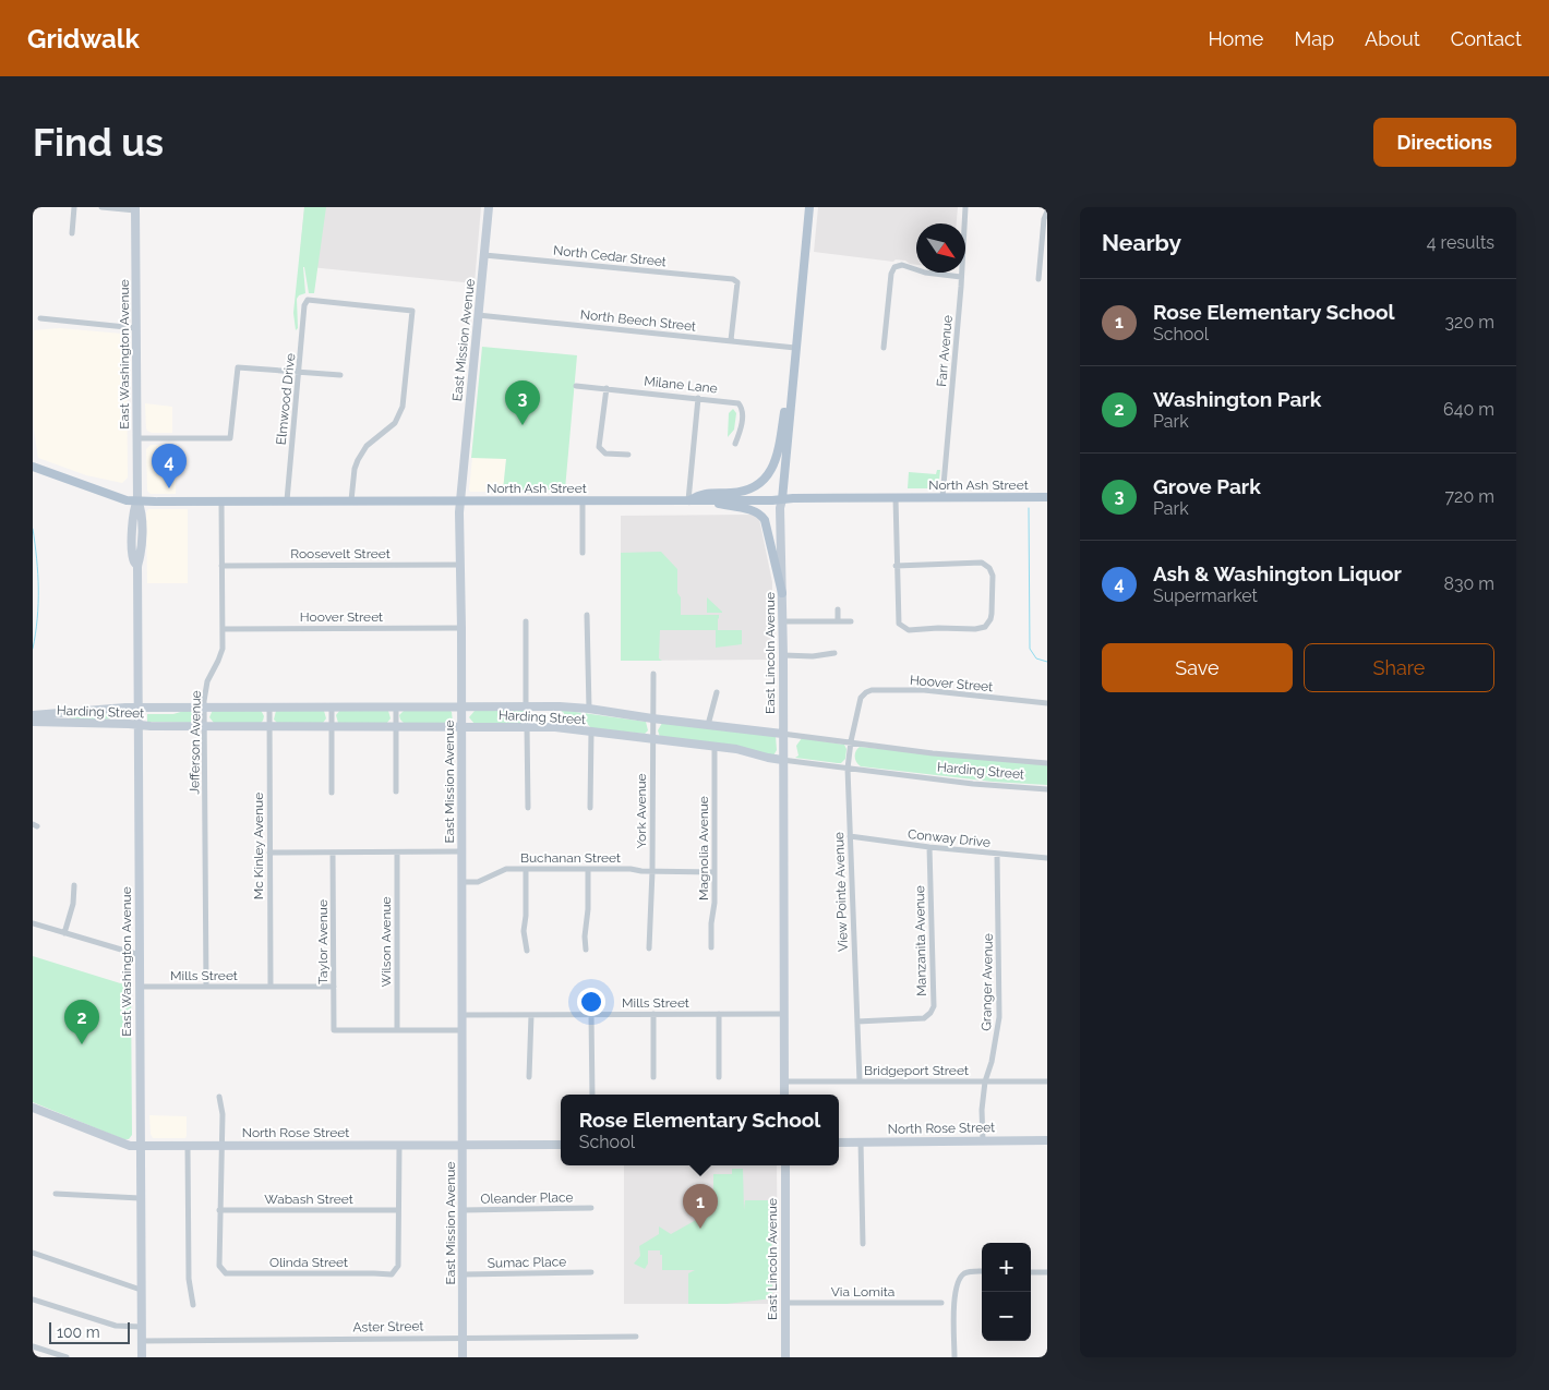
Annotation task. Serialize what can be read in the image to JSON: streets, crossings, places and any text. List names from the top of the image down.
{
  "streets": {
    "main road": [
      "East Mission Avenue",
      "East Washington Avenue",
      "North Ash Street",
      "East Lincoln Avenue",
      "Harding Street",
      "North Rose Street"
    ],
    "street": [
      "North Cedar Street",
      "North Beech Street",
      "Farr Avenue",
      "Milane Lane",
      "Elmwood Drive",
      "Roosevelt Street",
      "Hoover Street",
      "Jefferson Avenue",
      "York Avenue",
      "Conway Drive",
      "Mc Kinley Avenue",
      "Magnolia Avenue",
      "Buchanan Street",
      "View Pointe Avenue",
      "Manzanita Avenue",
      "Taylor Avenue",
      "Wilson Avenue",
      "Mills Street",
      "Granger Avenue",
      "Bridgeport Street",
      "Oleander Place",
      "Wabash Street",
      "Olinda Street",
      "Sumac Place",
      "Via Lomita",
      "Aster Street"
    ]
  },
  "crossings": [
    ["North Cedar Street", "North Beech Street"],
    ["North Cedar Street", "East Mission Avenue"],
    ["North Beech Street", "East Mission Avenue"],
    ["North Beech Street", "East Lincoln Avenue"],
    ["East Mission Avenue", "North Ash Street"],
    ["East Mission Avenue", "Roosevelt Street"],
    ["East Mission Avenue", "Hoover Street"],
    ["East Mission Avenue", "Harding Street"],
    ["East Mission Avenue", "Buchanan Street"],
    ["East Mission Avenue", "Mills Street"],
    ["East Mission Avenue", "North Rose Street"],
    ["East Mission Avenue", "Oleander Place"],
    ["East Mission Avenue", "Sumac Place"],
    ["East Mission Avenue", "Aster Street"],
    ["Farr Avenue", "North Ash Street"],
    ["East Washington Avenue", "North Ash Street"],
    ["East Washington Avenue", "Harding Street"],
    ["East Washington Avenue", "Mills Street"],
    ["East Washington Avenue", "North Rose Street"],
    ["East Washington Avenue", "Aster Street"],
    ["Elmwood Drive", "North Ash Street"],
    ["North Ash Street", "East Lincoln Avenue"],
    ["North Ash Street", "Jefferson Avenue"],
    ["Roosevelt Street", "Jefferson Avenue"],
    ["Hoover Street", "Jefferson Avenue"],
    ["Hoover Street", "View Pointe Avenue"],
    ["East Lincoln Avenue", "Harding Street"],
    ["East Lincoln Avenue", "Mills Street"],
    ["East Lincoln Avenue", "Bridgeport Street"],
    ["East Lincoln Avenue", "Via Lomita"],
    ["Harding Street", "Jefferson Avenue"],
    ["Harding Street", "York Avenue"],
    ["Harding Street", "Mc Kinley Avenue"],
    ["Harding Street", "Magnolia Avenue"],
    ["Harding Street", "View Pointe Avenue"],
    ["Jefferson Avenue", "Mills Street"],
    ["York Avenue", "Buchanan Street"],
    ["Conway Drive", "View Pointe Avenue"],
    ["Conway Drive", "Manzanita Avenue"],
    ["Conway Drive", "Granger Avenue"],
    ["Mc Kinley Avenue", "Mills Street"],
    ["Magnolia Avenue", "Buchanan Street"],
    ["View Pointe Avenue", "Manzanita Avenue"],
    ["View Pointe Avenue", "Bridgeport Street"],
    ["Taylor Avenue", "Wilson Avenue"],
    ["Taylor Avenue", "Mills Street"],
    ["Granger Avenue", "Bridgeport Street"],
    ["Granger Avenue", "North Rose Street"],
    ["Wabash Street", "Olinda Street"]
  ],
  "scale_bar": "100 m",
  "north": "bottom right",
  "page": {
    "header": "Gridwalk",
    "nav": [
      "Home",
      "Map",
      "About",
      "Contact"
    ],
    "buttons": [
      "Directions",
      ["Save", "Share"]
    ],
    "title": "Find us",
    "heading": ["Nearby", "4 results"],
    "list": [
      {
        "mark": "1",
        "name": "Rose Elementary School",
        "note": "School",
        "value": "320 m"
      },
      {
        "mark": "2",
        "name": "Washington Park",
        "note": "Park",
        "value": "640 m"
      },
      {
        "mark": "3",
        "name": "Grove Park",
        "note": "Park",
        "value": "720 m"
      },
      {
        "mark": "4",
        "name": "Ash & Washington Liquor",
        "note": "Supermarket",
        "value": "830 m"
      }
    ],
    "pins": [
      "3",
      "4",
      "2",
      "1"
    ],
    "popup": ["Rose Elementary School", "School"],
    "map_buttons": ["+", "−"],
    "scale": "100 m"
  }
}
